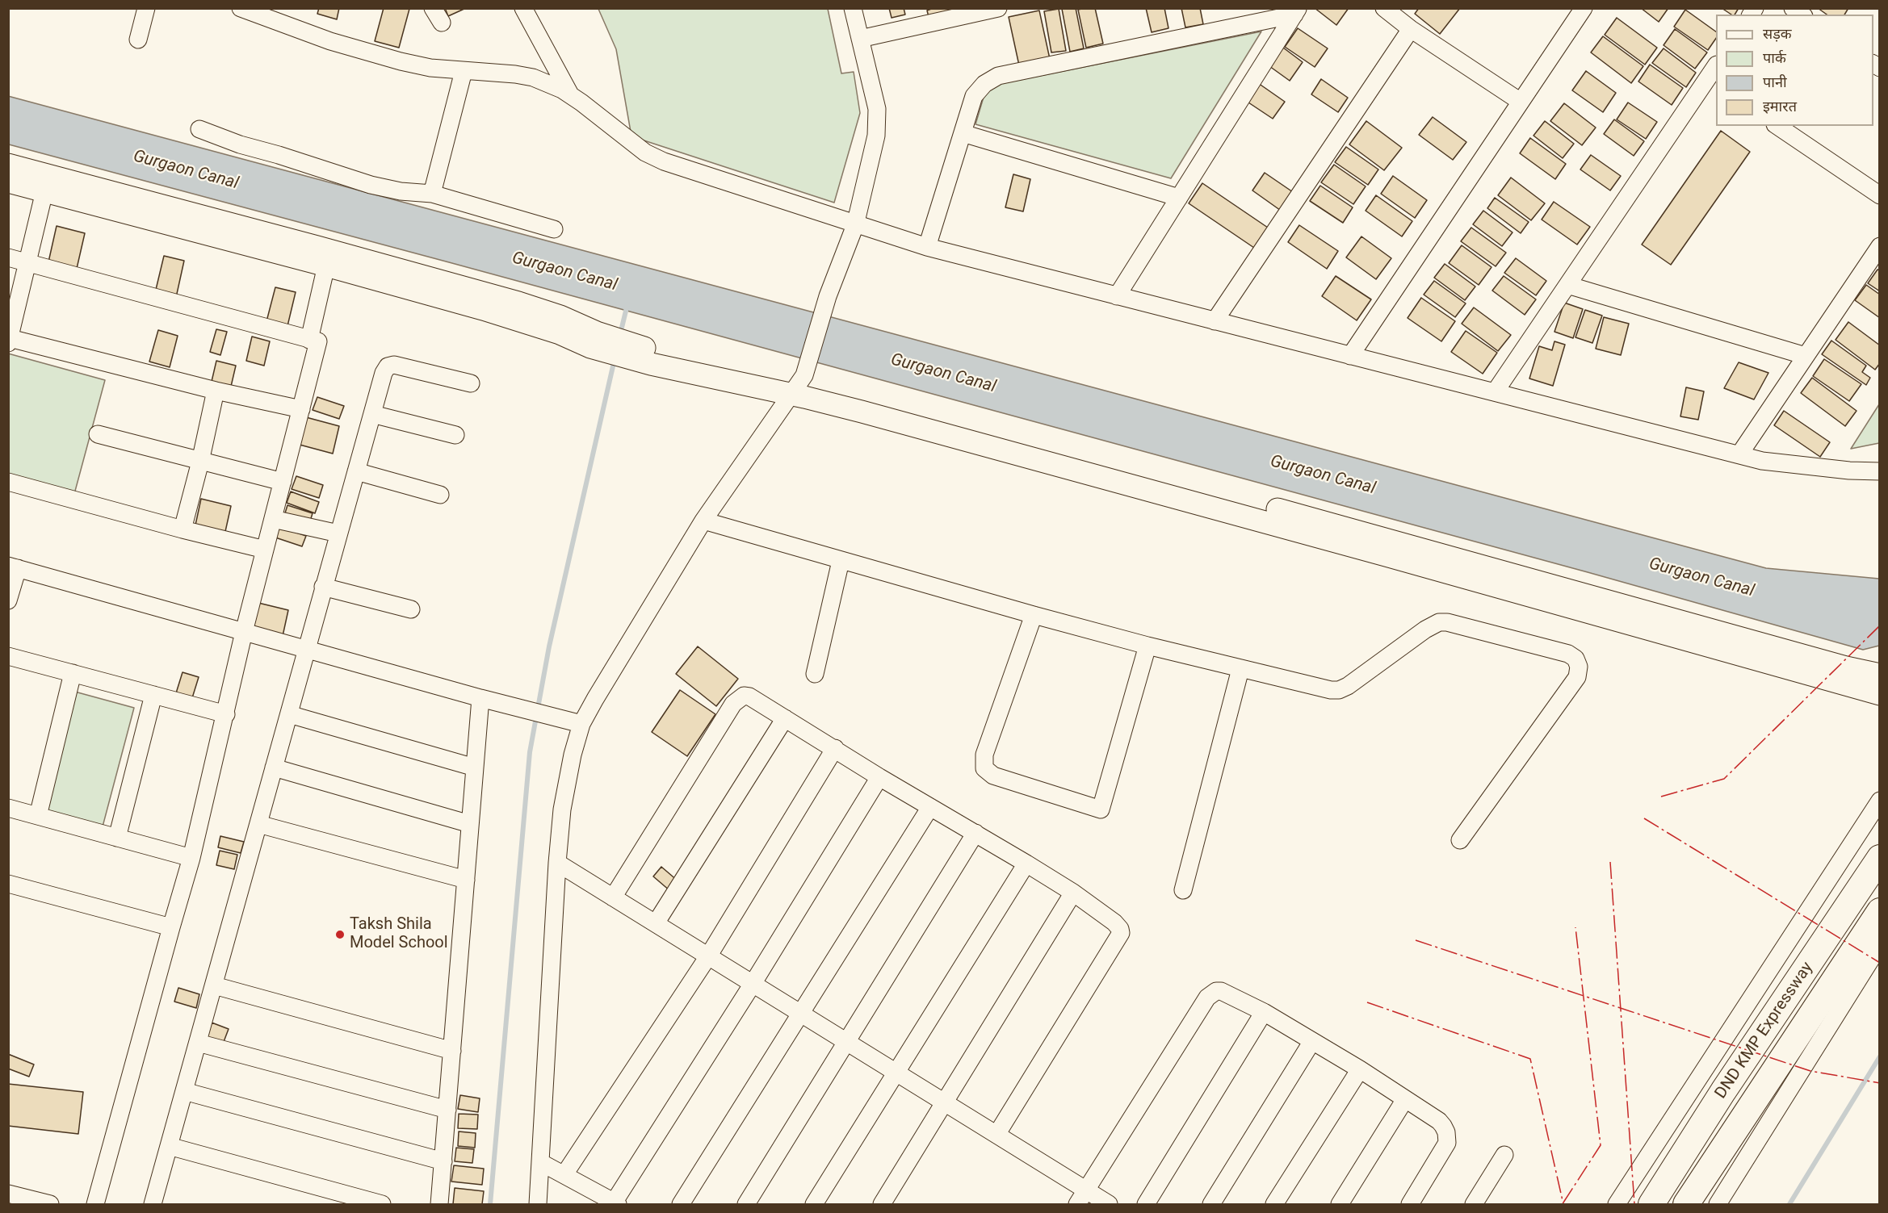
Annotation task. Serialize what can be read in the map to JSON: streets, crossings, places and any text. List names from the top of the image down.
{
  "streets": {
    "highway": ["DND KMP Expressway"]
  },
  "water": ["Gurgaon Canal"],
  "places": ["Taksh Shila Model School"],
  "legend": [
    "सड़क",
    "पार्क",
    "पानी",
    "इमारत"
  ]
}
